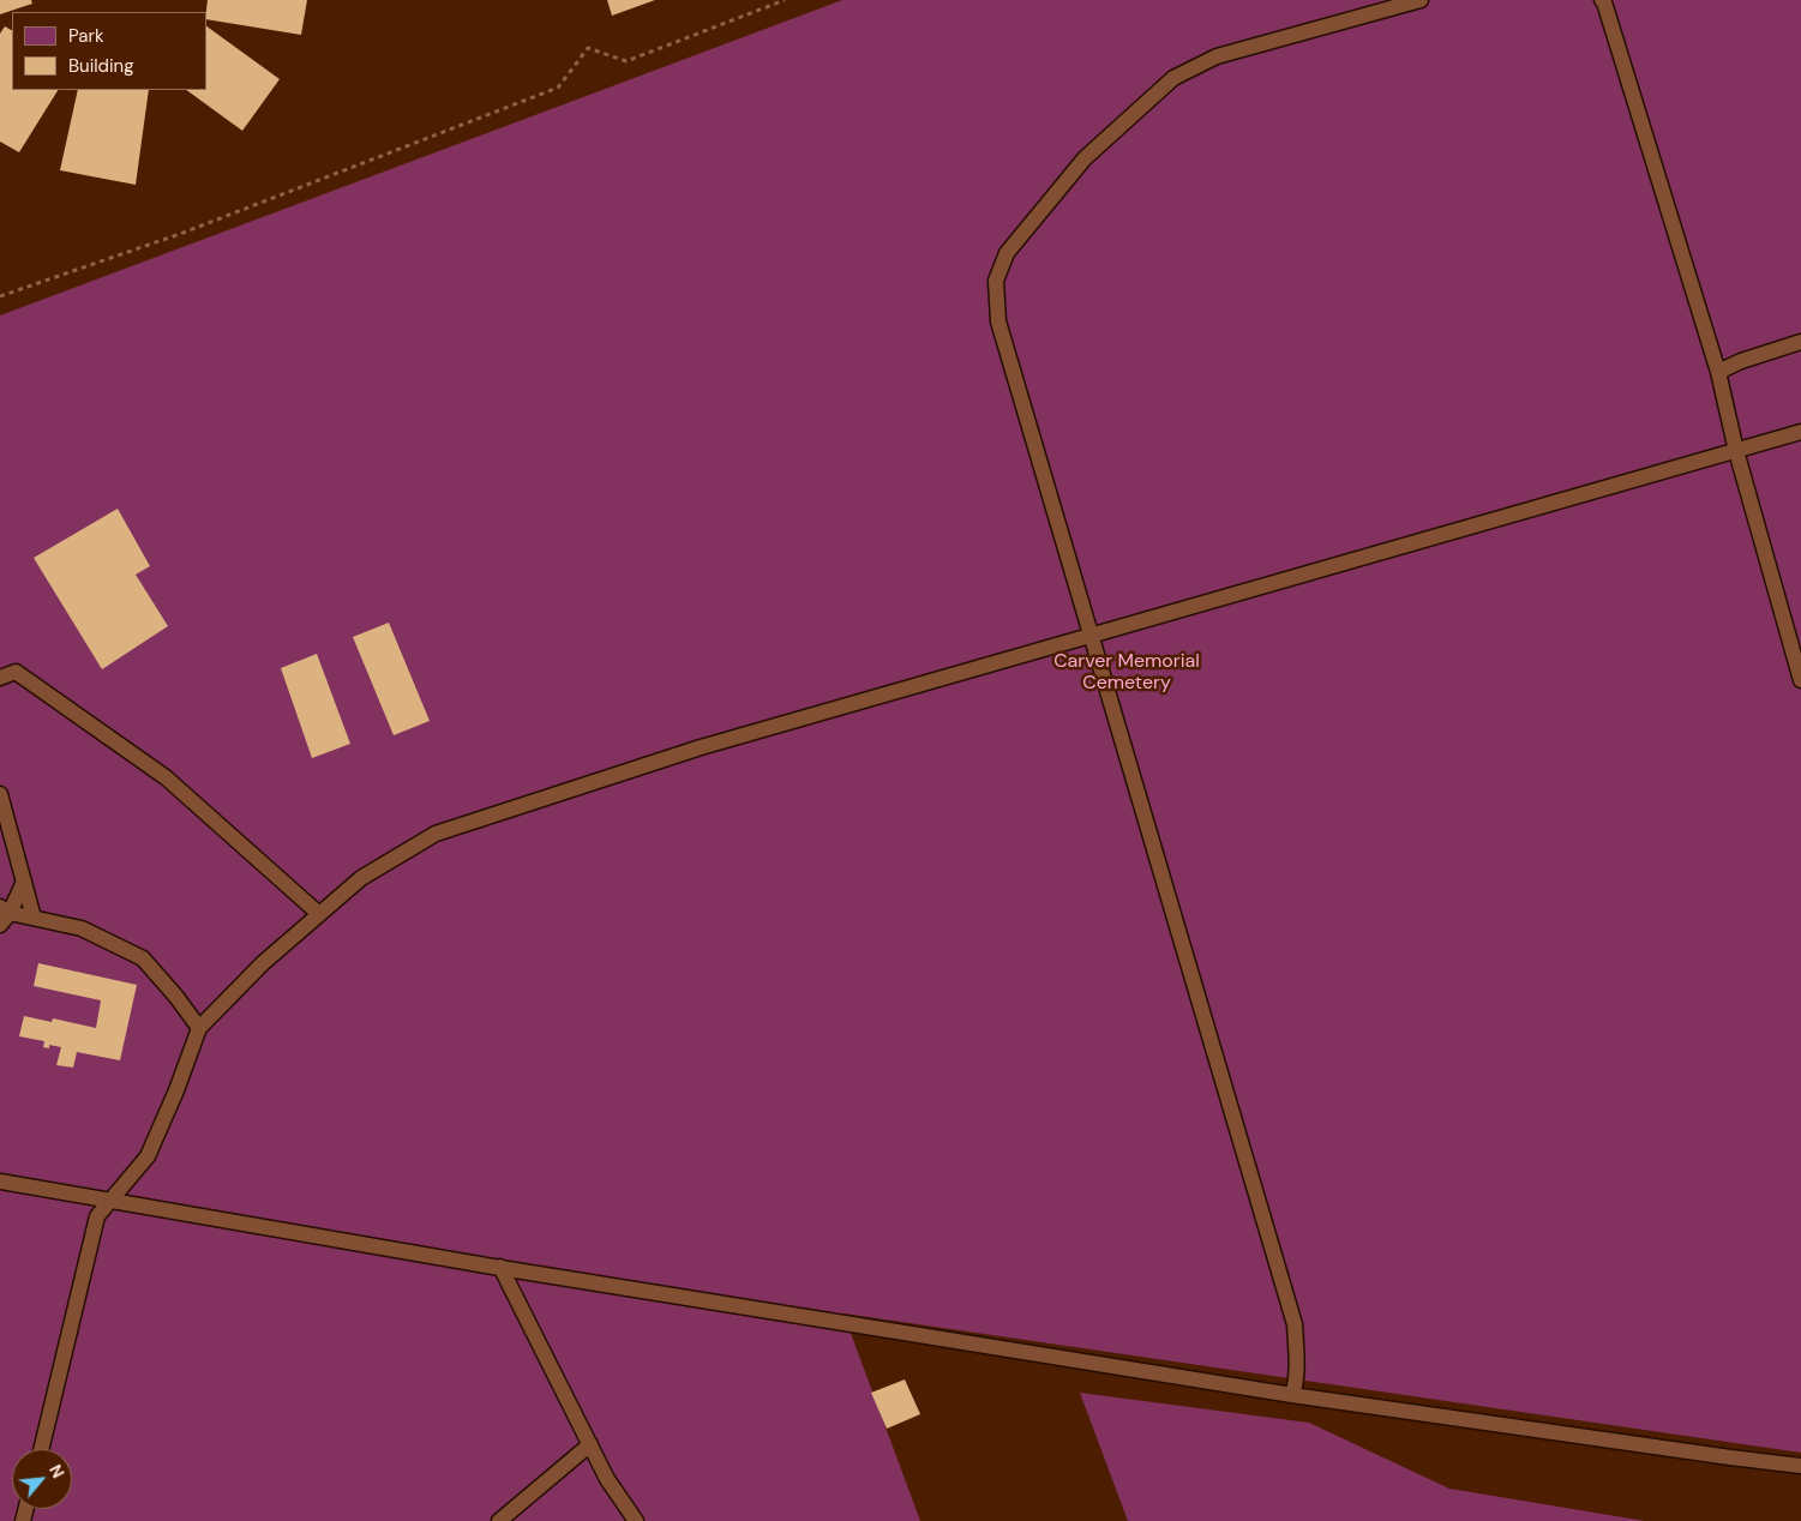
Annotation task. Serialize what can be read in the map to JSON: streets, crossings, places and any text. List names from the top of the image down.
{
  "parks": ["Carver Memorial Cemetery"],
  "legend": ["Park", "Building"],
  "north": "top right"
}
